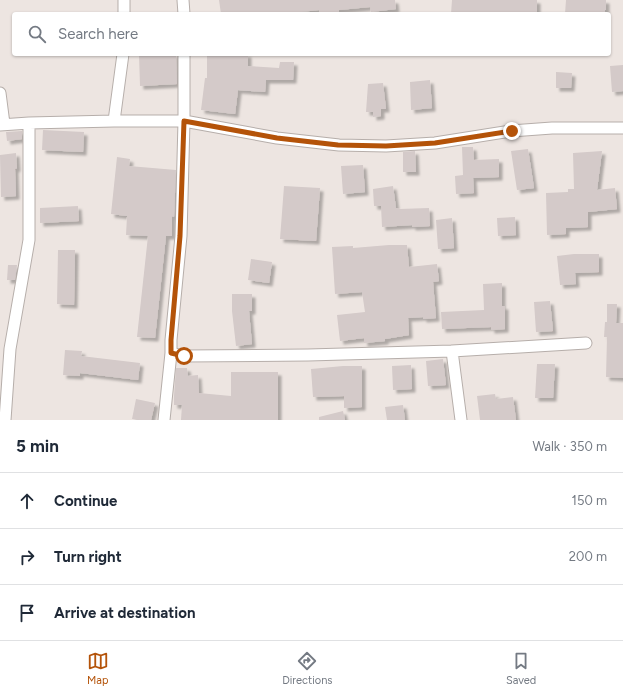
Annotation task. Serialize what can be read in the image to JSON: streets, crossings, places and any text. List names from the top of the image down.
{
  "page": {
    "search": "Search here",
    "heading": ["5 min", "Walk · 350 m"],
    "list": [
      ["Continue", "150 m"],
      ["Turn right", "200 m"],
      "Arrive at destination"
    ],
    "nav": ["Map", "Directions", "Saved"]
  }
}
